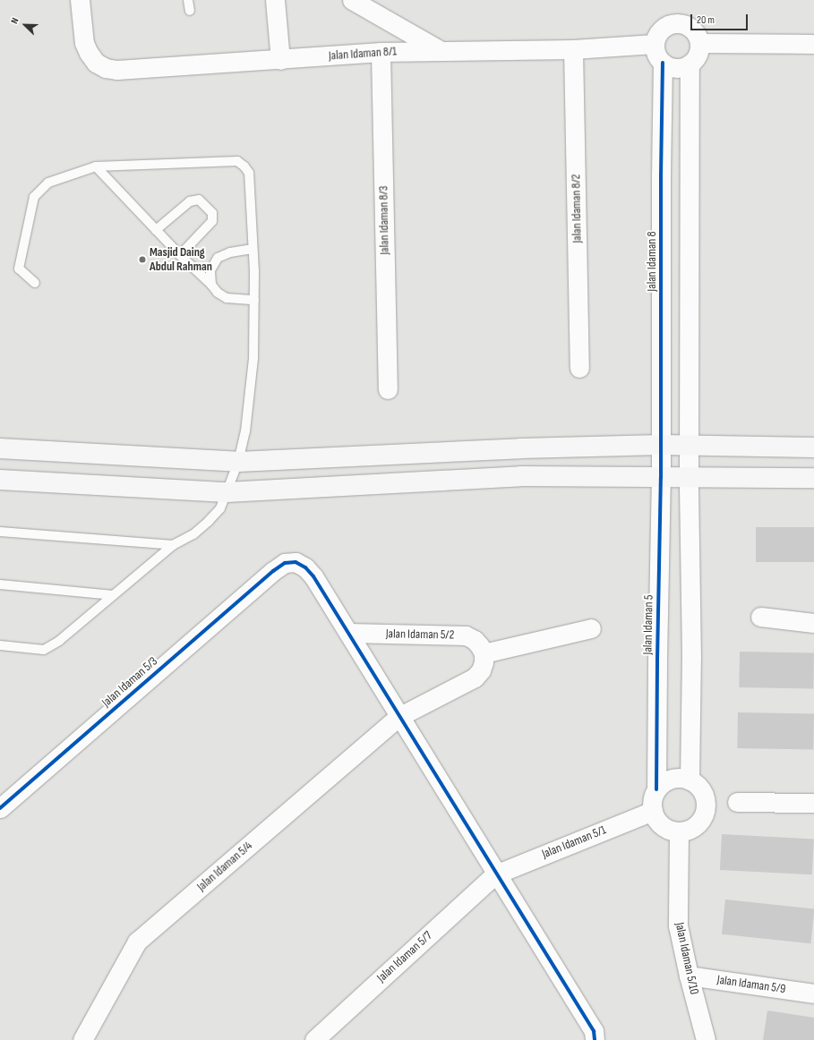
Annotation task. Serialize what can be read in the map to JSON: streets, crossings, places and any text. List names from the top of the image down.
{
  "streets": {
    "street": [
      "Jalan Idaman 8/1",
      "Jalan Idaman 8/2",
      "Jalan Idaman 8/3",
      "Jalan Idaman 8",
      "Jalan Idaman 5",
      "Jalan Idaman 5/2",
      "Jalan Idaman 5/3",
      "Jalan Idaman 5/1",
      "Jalan Idaman 5/4",
      "Jalan Idaman 5/7",
      "Jalan Idaman 5/10",
      "Jalan Idaman 5/9"
    ]
  },
  "crossings": [
    ["Jalan Idaman 8/1", "Jalan Idaman 8/2"],
    ["Jalan Idaman 8/1", "Jalan Idaman 8/3"],
    ["Jalan Idaman 8/1", "Jalan Idaman 8"],
    ["Jalan Idaman 8", "Jalan Idaman 5"],
    ["Jalan Idaman 5", "Jalan Idaman 5/1"],
    ["Jalan Idaman 5", "Jalan Idaman 5/10"],
    ["Jalan Idaman 5/2", "Jalan Idaman 5/3"],
    ["Jalan Idaman 5/3", "Jalan Idaman 5/1"],
    ["Jalan Idaman 5/3", "Jalan Idaman 5/4"],
    ["Jalan Idaman 5/3", "Jalan Idaman 5/7"],
    ["Jalan Idaman 5/1", "Jalan Idaman 5/7"],
    ["Jalan Idaman 5/1", "Jalan Idaman 5/10"],
    ["Jalan Idaman 5/10", "Jalan Idaman 5/9"]
  ],
  "places": ["Masjid Daing Abdul Rahman"],
  "scale_bar": "20 m",
  "north": "top left"
}
